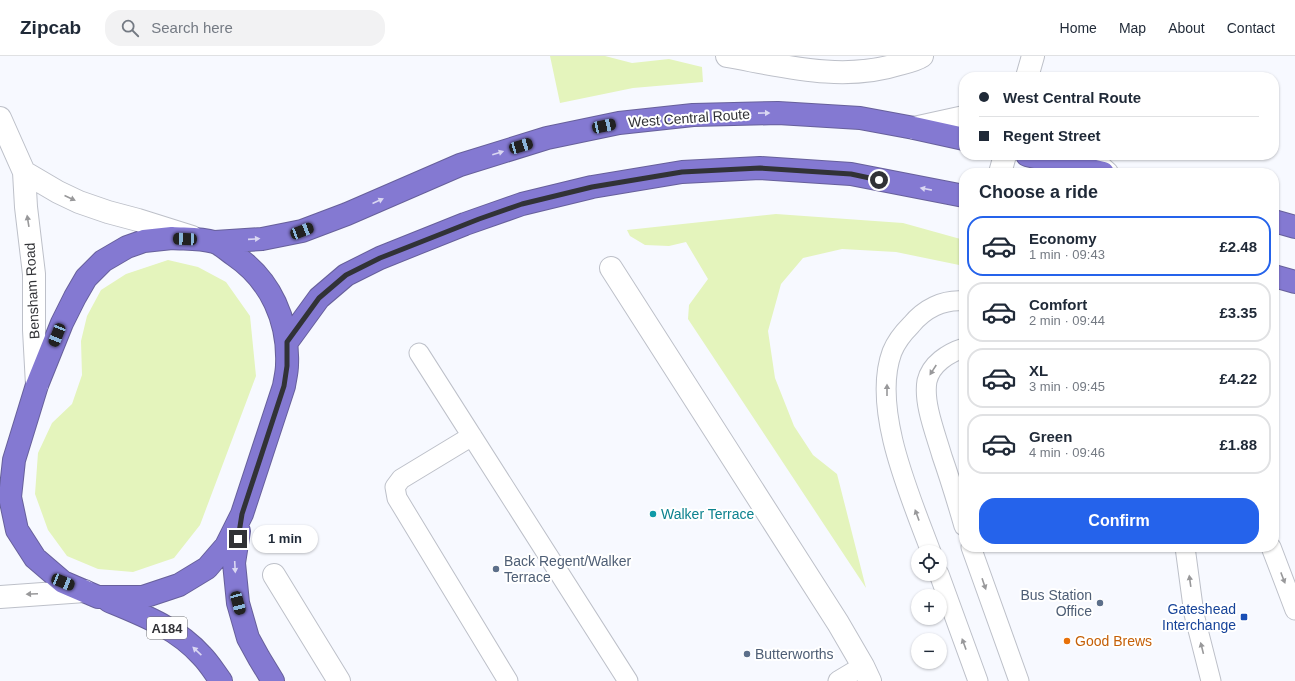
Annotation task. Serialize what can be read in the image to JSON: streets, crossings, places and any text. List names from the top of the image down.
{
  "streets": {
    "highway": ["West Central Route", "A184"],
    "street": ["Bensham Road"]
  },
  "crossings": [
    ["West Central Route", "Bensham Road"],
    ["West Central Route", "A184"]
  ],
  "one_way": ["Bensham Road"],
  "places": {
    "other": [
      "Walker Terrace",
      "Back Regent/Walker Terrace",
      "Bus Station Office",
      "Good Brews",
      "Butterworths"
    ],
    "transit": ["Gateshead Interchange"]
  },
  "page": {
    "header": "Zipcab",
    "search": "Search here",
    "nav": [
      "Home",
      "Map",
      "About",
      "Contact"
    ],
    "banner": ["West Central Route", "Regent Street"],
    "heading": "Choose a ride",
    "list": [
      {
        "name": "Economy",
        "note": "1 min · 09:43",
        "value": "£2.48"
      },
      {
        "name": "Comfort",
        "note": "2 min · 09:44",
        "value": "£3.35"
      },
      {
        "name": "XL",
        "note": "3 min · 09:45",
        "value": "£4.22"
      },
      {
        "name": "Green",
        "note": "4 min · 09:46",
        "value": "£1.88"
      }
    ],
    "buttons": "Confirm",
    "bubble": "1 min",
    "map_buttons": ["+", "−"]
  }
}
